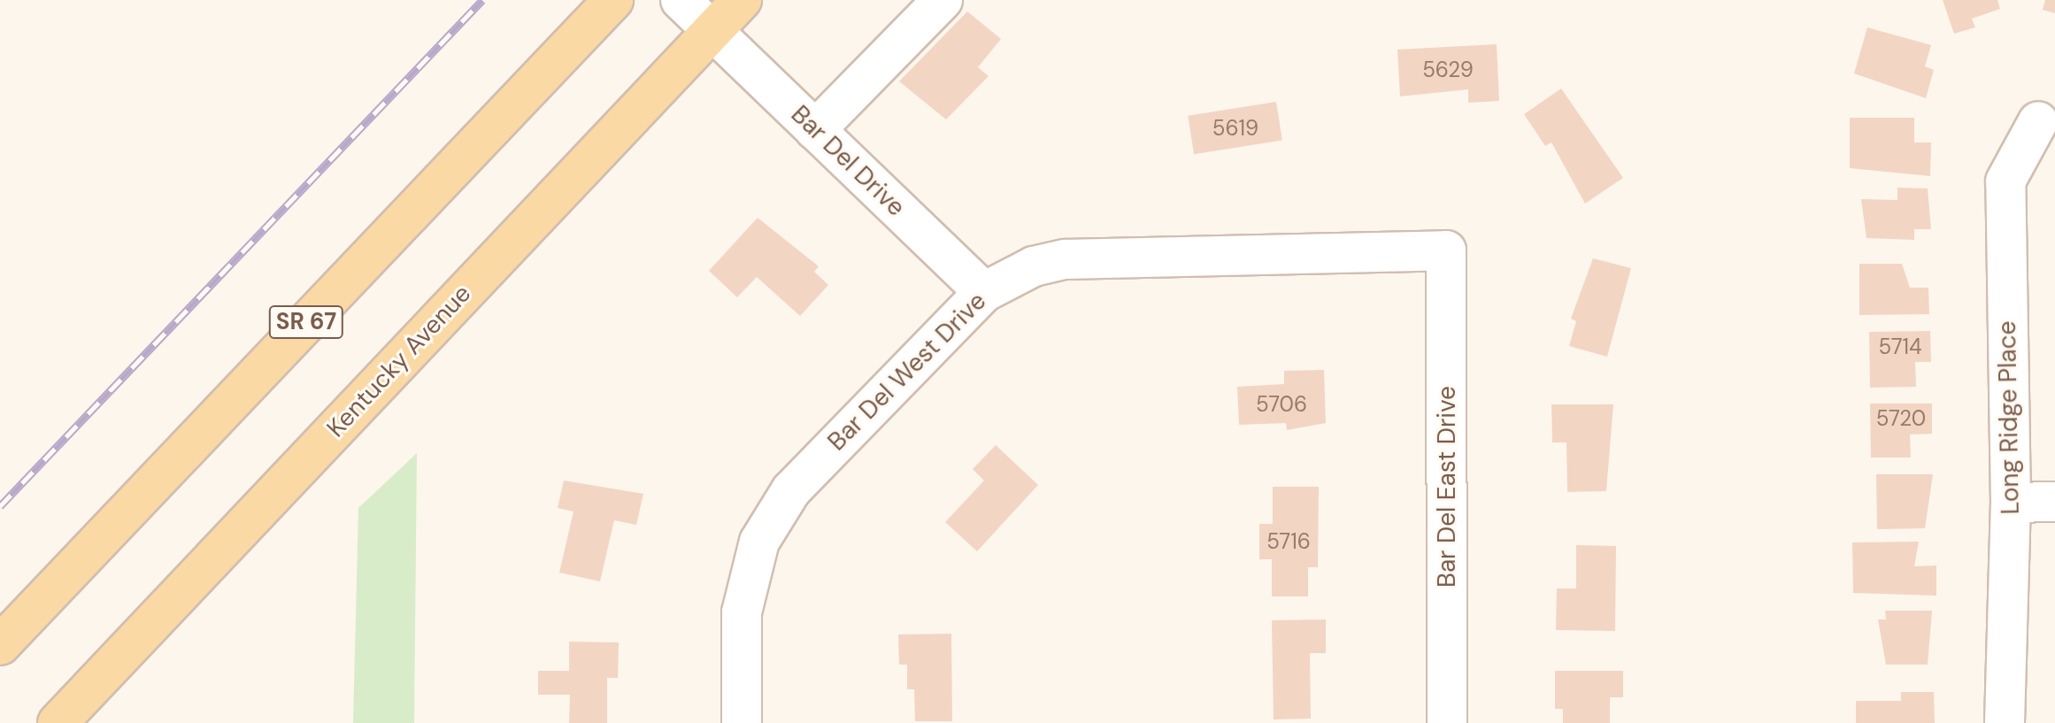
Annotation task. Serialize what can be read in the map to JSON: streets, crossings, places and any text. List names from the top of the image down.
{
  "streets": {
    "main road": ["SR 67", "Kentucky Avenue"],
    "street": [
      "Bar Del Drive",
      "Bar Del West Drive",
      "Long Ridge Place",
      "Bar Del East Drive"
    ]
  },
  "crossings": [
    ["Bar Del Drive", "Kentucky Avenue"],
    ["Bar Del Drive", "Bar Del West Drive"],
    ["Bar Del West Drive", "Bar Del East Drive"]
  ],
  "house_numbers": [
    "5629",
    "5619",
    "5714",
    "5706",
    "5720",
    "5716"
  ]
}
